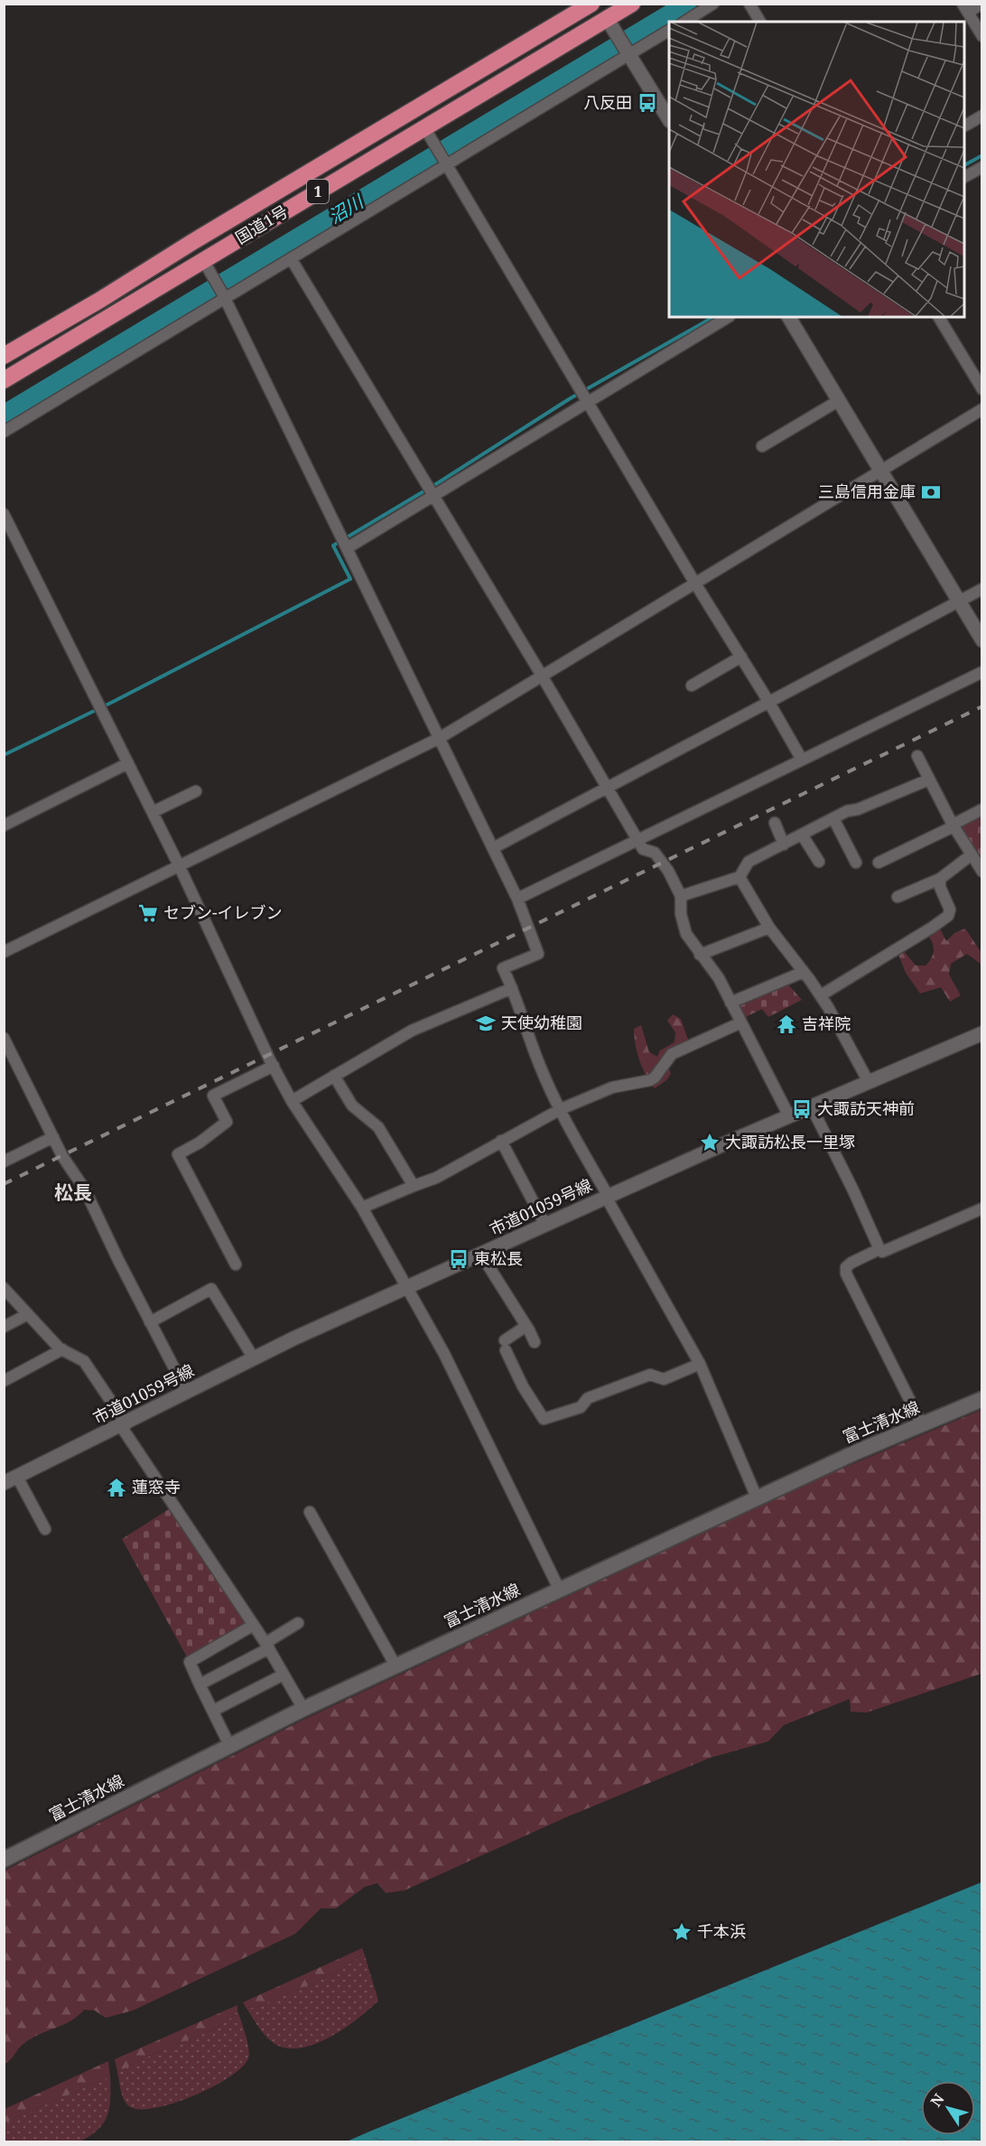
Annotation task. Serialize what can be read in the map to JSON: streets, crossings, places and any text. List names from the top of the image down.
{
  "streets": {
    "highway": ["1", "国道1号"],
    "main road": ["富士清水線"],
    "street": ["市道01059号線"]
  },
  "districts": ["松長"],
  "water": ["沼川"],
  "places": {
    "bus stop": ["八反田", "大諏訪天神前", "東松長"],
    "bank": ["三島信用金庫"],
    "supermarket": ["セブン-イレブン"],
    "school or university": ["天使幼稚園"],
    "temple": ["吉祥院", "蓮窓寺"],
    "place": ["大諏訪松長一里塚", "千本浜"]
  },
  "north": "top left"
}
